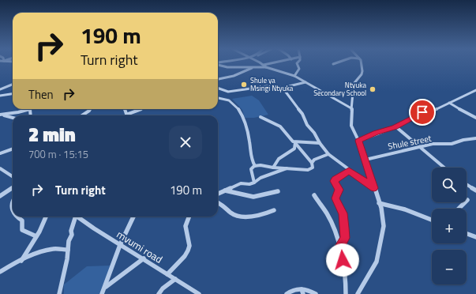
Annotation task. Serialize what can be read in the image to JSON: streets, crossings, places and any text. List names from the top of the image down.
{
  "streets": {
    "street": ["Shule street", "mvumi road"]
  },
  "places": ["Shule ya Msingi Ntyuka", "Ntyuka Secondary School"],
  "page": {
    "turn": ["190 m", "Turn right"],
    "then": "Then",
    "heading": ["2 min", "700 m · 15:15"],
    "map_buttons": ["+", "−"],
    "list": [
      {
        "name": "Turn right",
        "value": "190 m"
      }
    ]
  }
}
